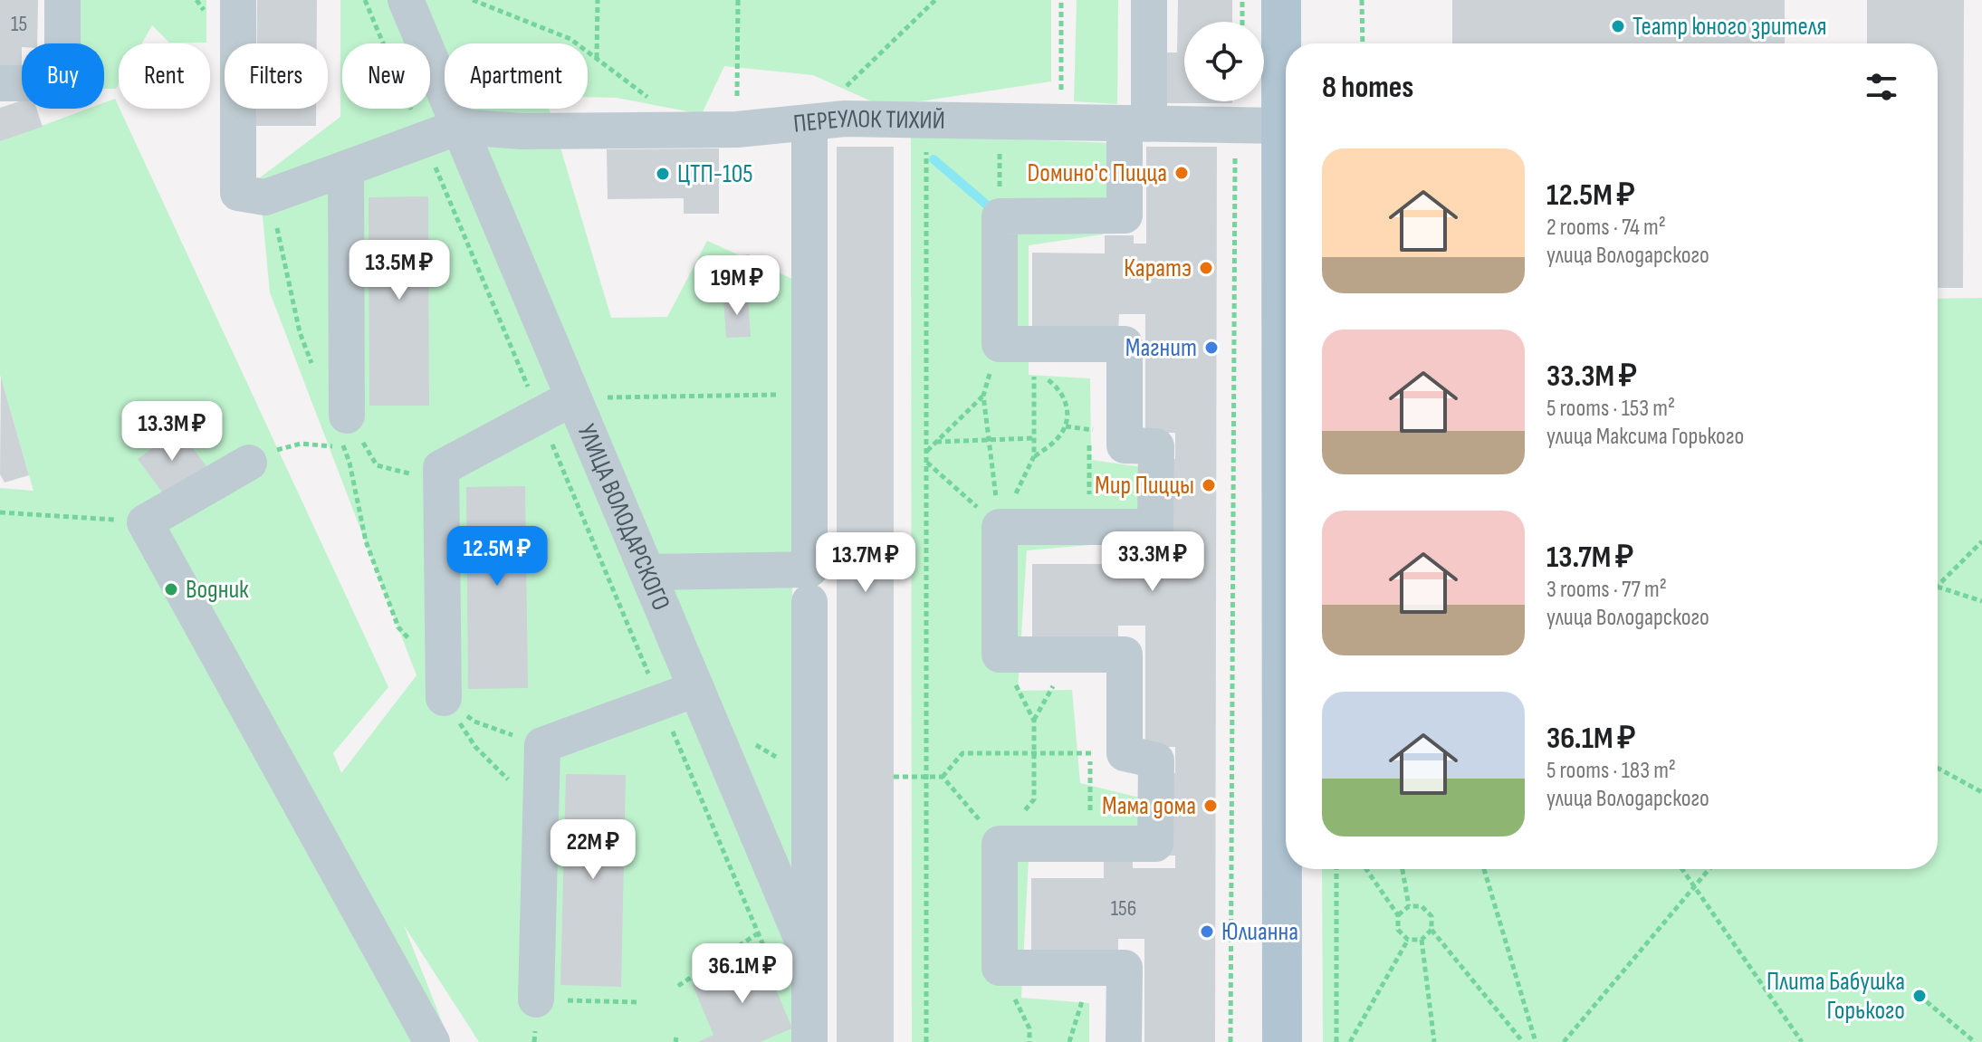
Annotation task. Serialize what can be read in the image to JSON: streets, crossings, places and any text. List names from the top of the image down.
{
  "streets": {
    "street": ["ПЕРЕУЛОК ТИХИЙ", "УЛИЦА ВОЛОДАРСКОГО"]
  },
  "crossings": [
    ["ПЕРЕУЛОК ТИХИЙ", "УЛИЦА ВОЛОДАРСКОГО"]
  ],
  "places": [
    "Театр юного зрителя",
    "Dомино'с Пицца",
    "ЦТП-105",
    "Каратэ",
    "Магнит",
    "Мир Пиццы",
    "Водник",
    "Мама дома",
    "Юлианна",
    "Плита Бабушка Горького"
  ],
  "house_numbers": ["15", "156"],
  "page": {
    "chip": [
      "Buy",
      "Rent",
      "Filters",
      "New",
      "Apartment"
    ],
    "heading": "8 homes",
    "list": [
      {
        "name": "12.5M ₽",
        "note": "2 rooms · 74 m² · улица Володарского"
      },
      {
        "name": "33.3M ₽",
        "note": "5 rooms · 153 m² · улица Максима Горького"
      },
      {
        "name": "13.7M ₽",
        "note": "3 rooms · 77 m² · улица Володарского"
      },
      {
        "name": "36.1M ₽",
        "note": "5 rooms · 183 m² · улица Володарского"
      }
    ],
    "price": [
      "13.5M ₽",
      "19M ₽",
      "13.3M ₽",
      "12.5M ₽",
      "33.3M ₽",
      "13.7M ₽",
      "22M ₽",
      "36.1M ₽"
    ]
  }
}
